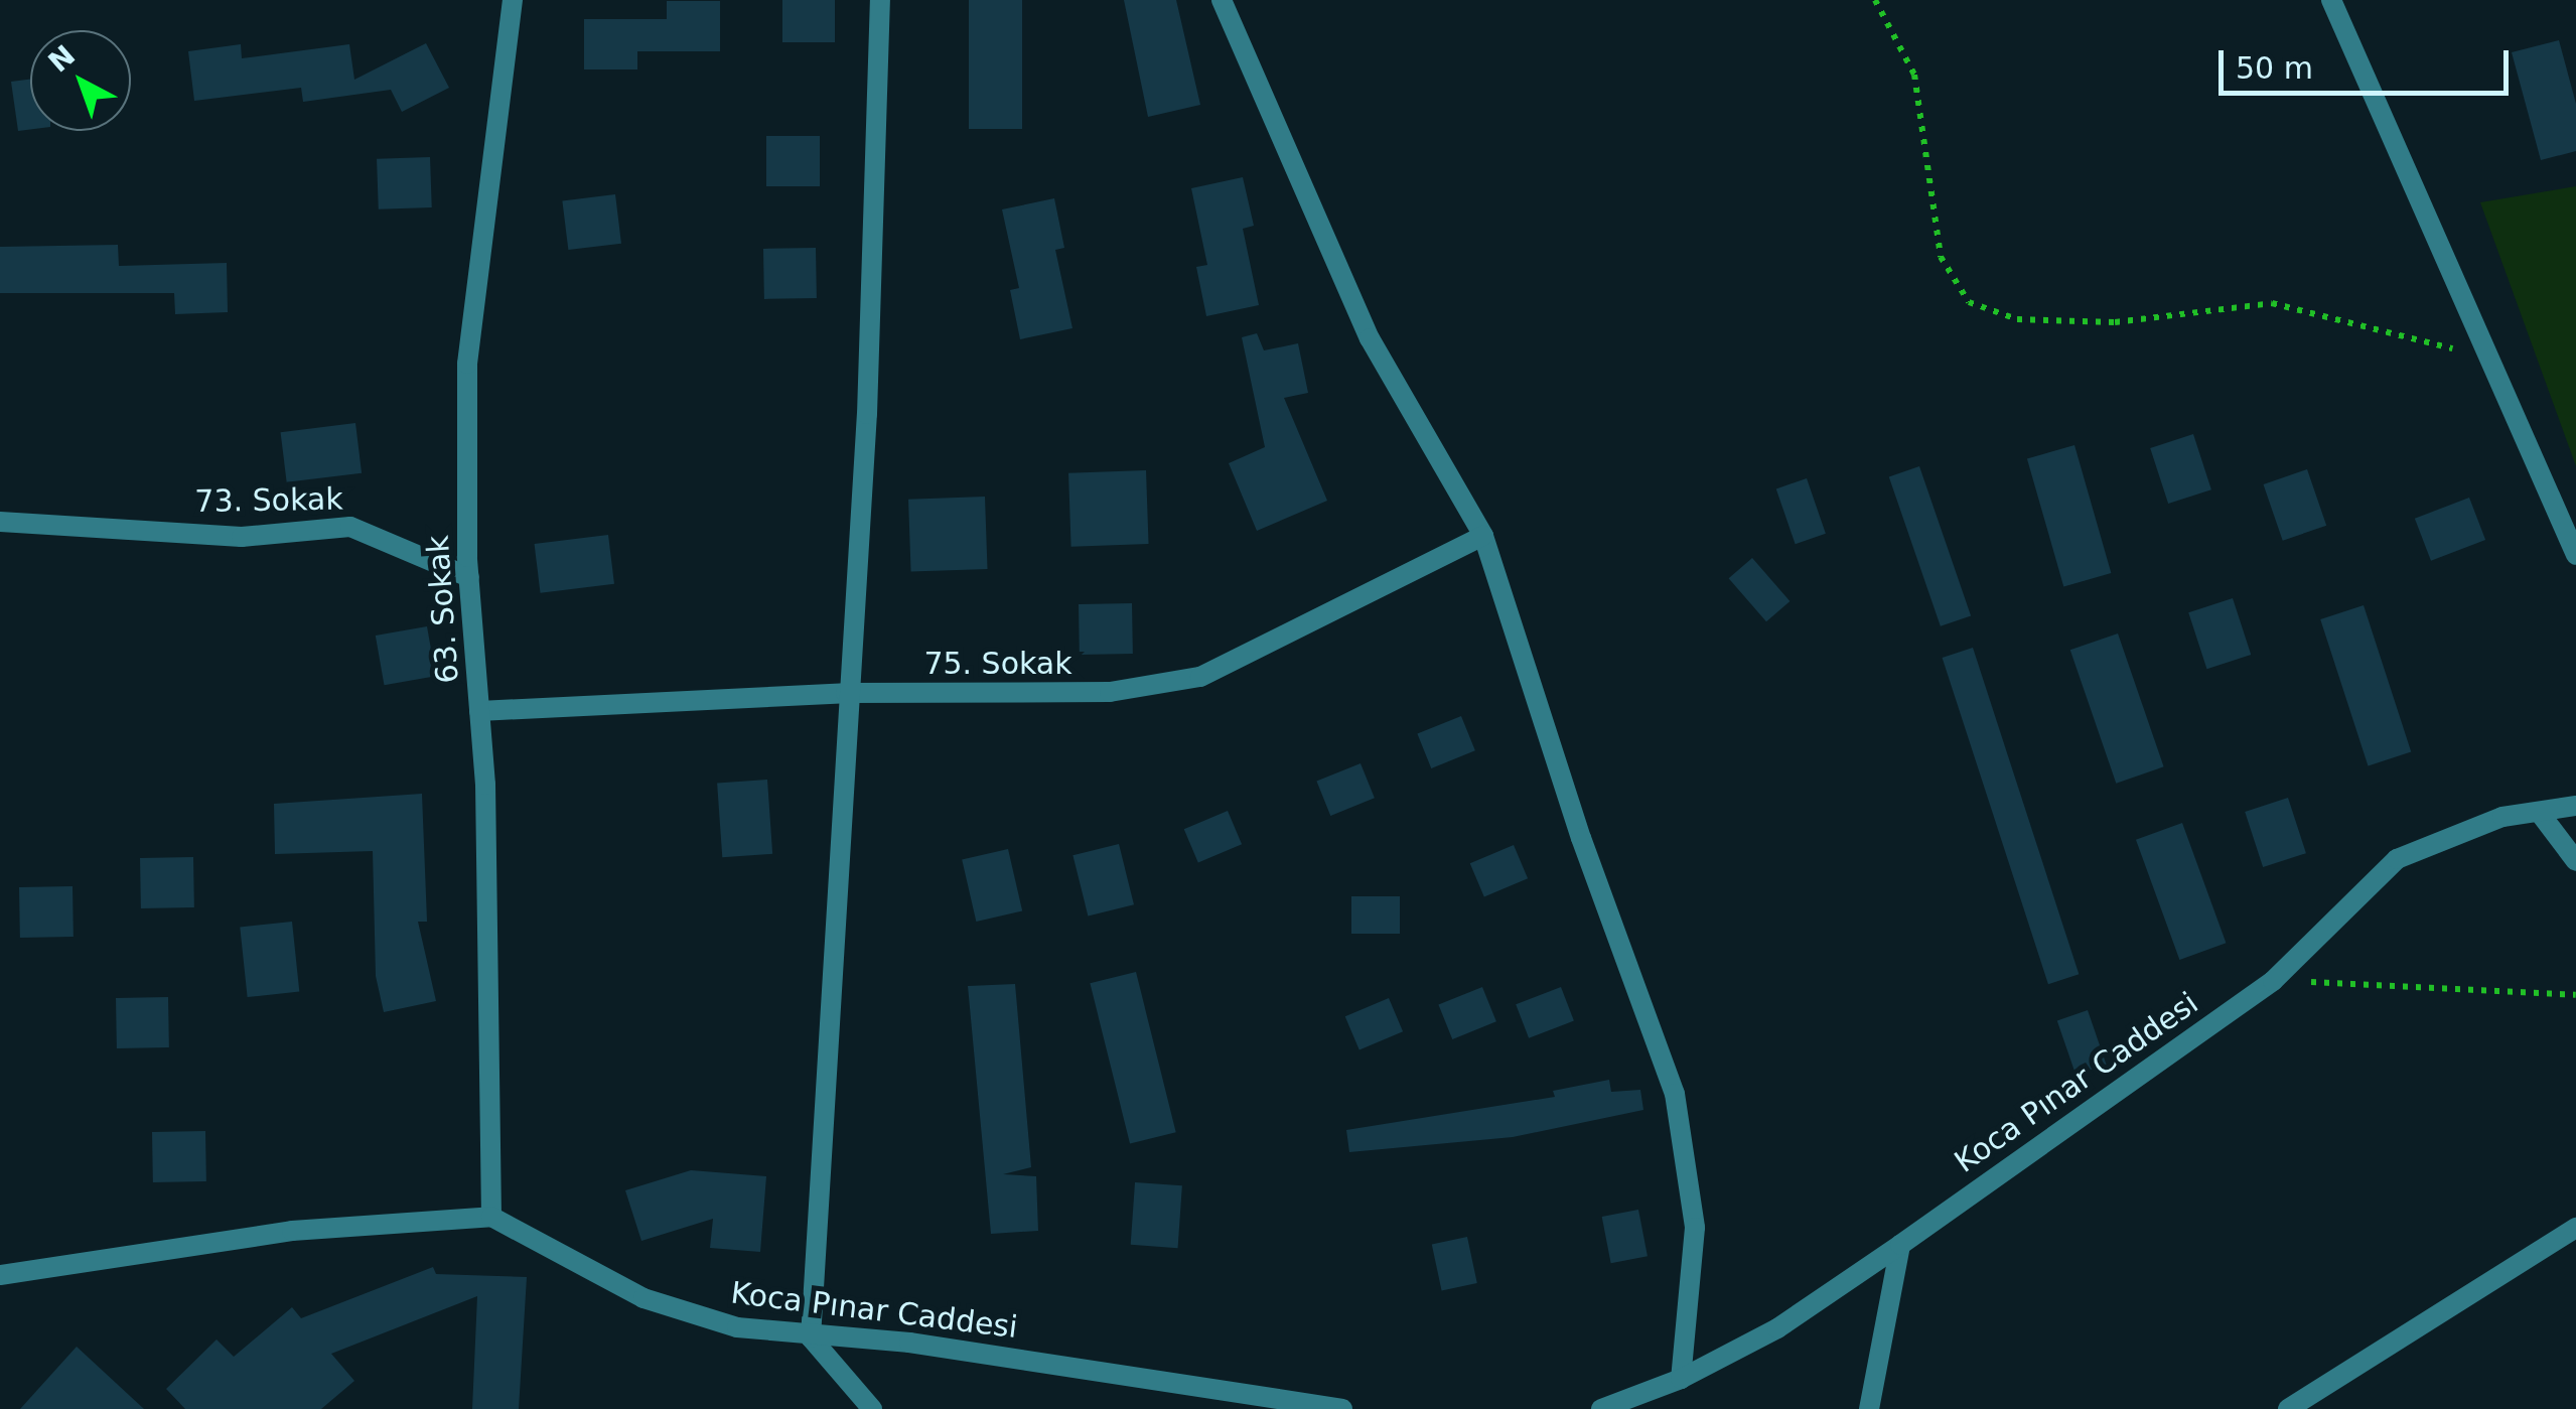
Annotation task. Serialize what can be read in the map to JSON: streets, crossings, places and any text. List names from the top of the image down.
{
  "streets": {
    "street": [
      "73. Sokak",
      "63. Sokak",
      "75. Sokak",
      "Koca Pınar Caddesi"
    ]
  },
  "crossings": [
    ["73. Sokak", "63. Sokak"],
    ["63. Sokak", "75. Sokak"],
    ["63. Sokak", "Koca Pınar Caddesi"]
  ],
  "scale_bar": "50 m",
  "north": "top left"
}
